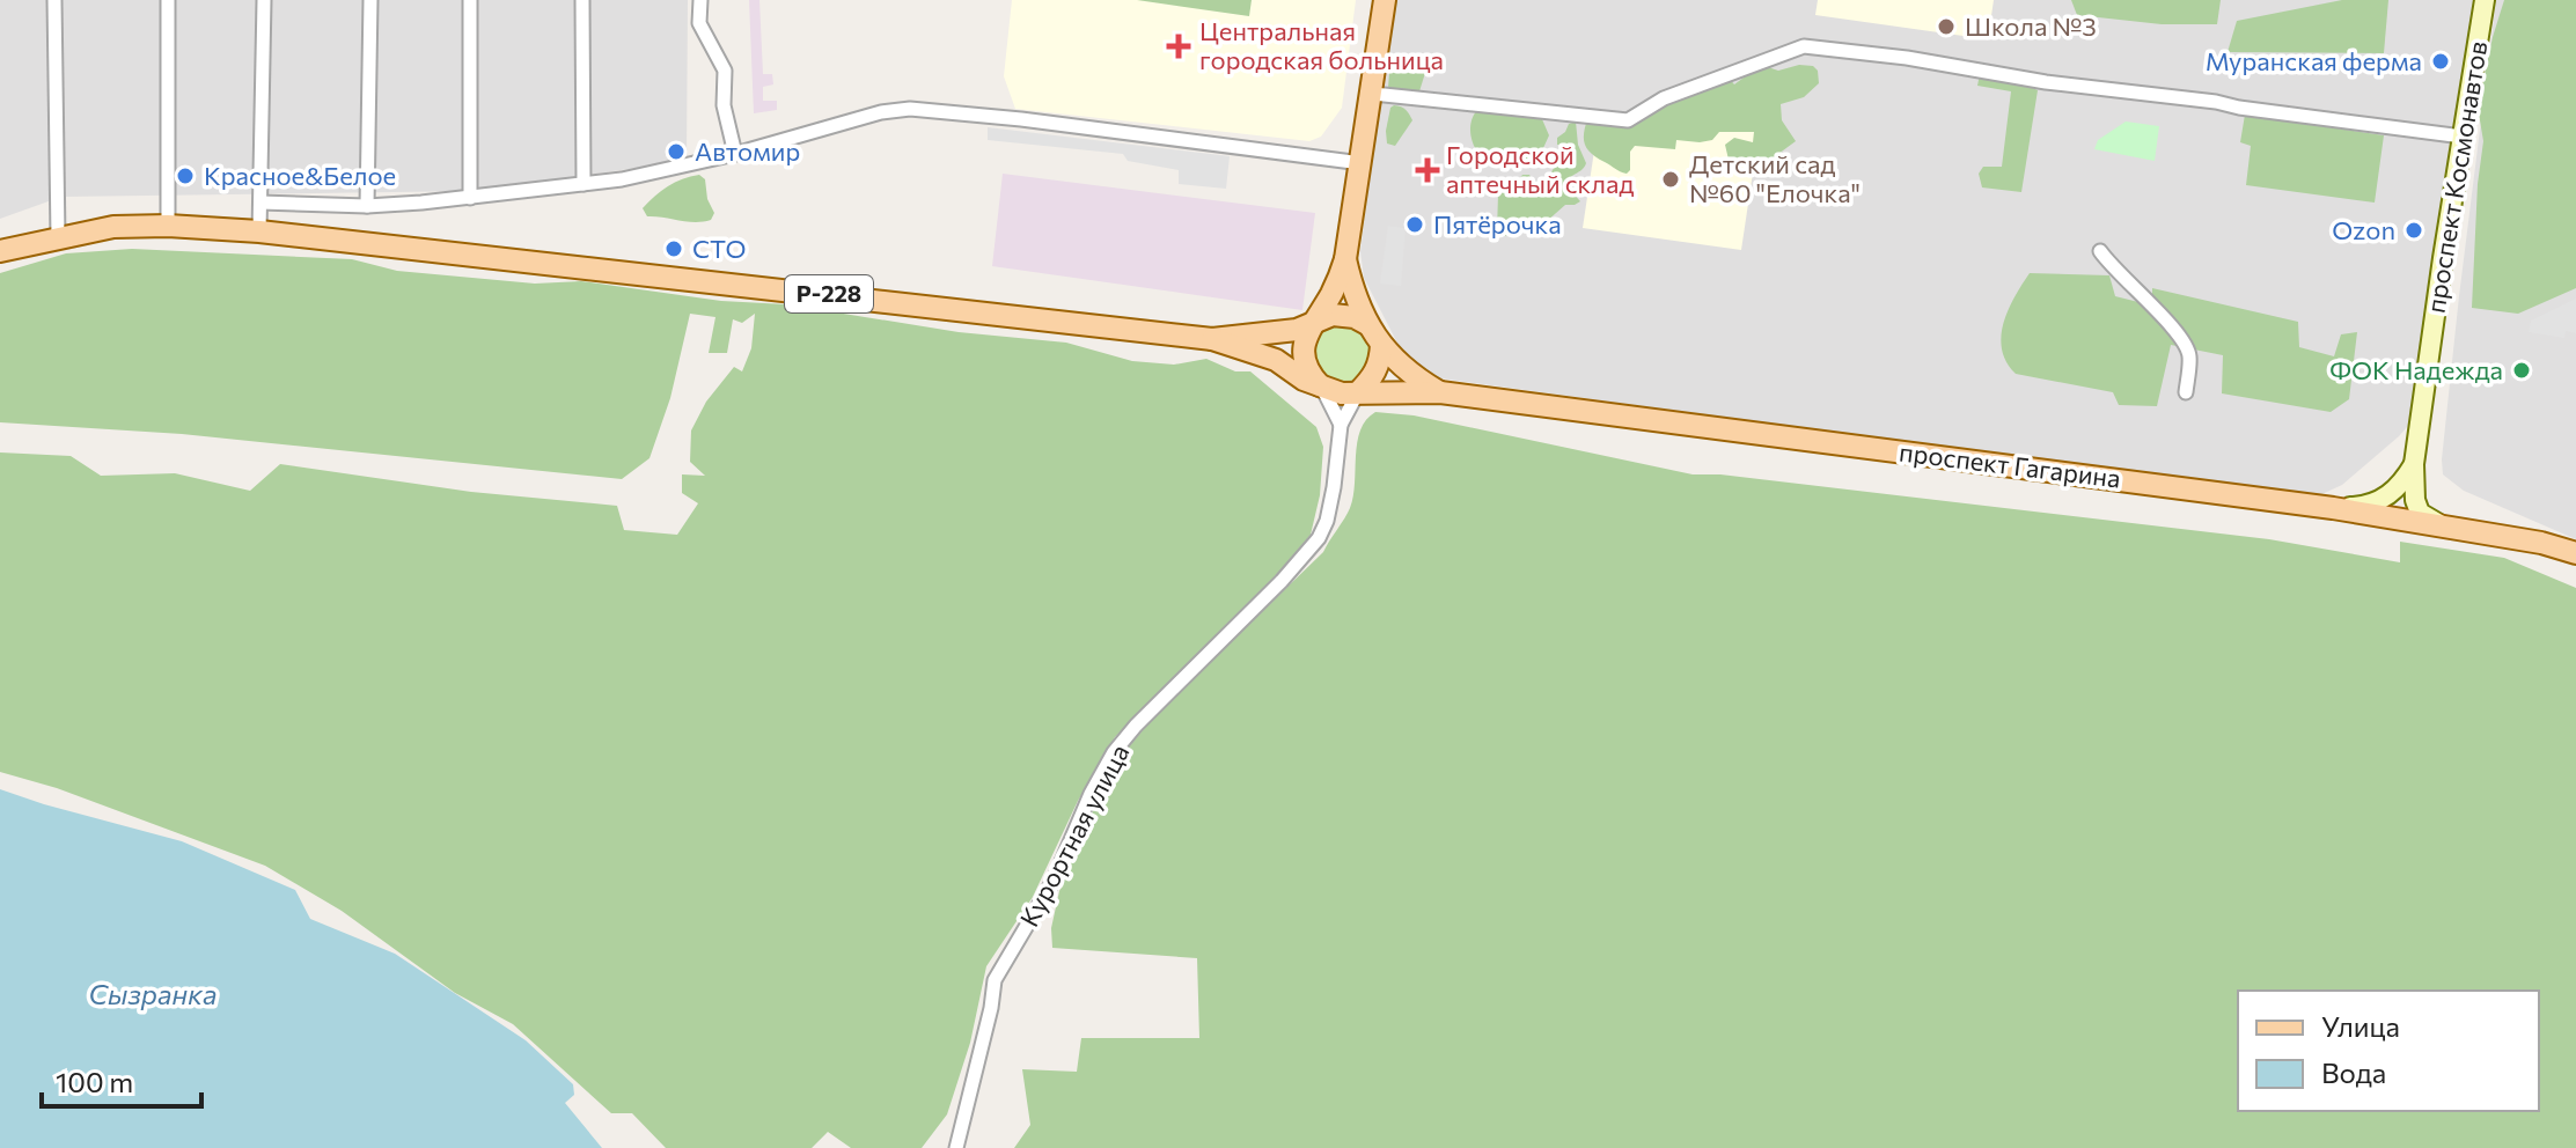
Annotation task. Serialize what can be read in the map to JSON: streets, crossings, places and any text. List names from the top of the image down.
{
  "streets": {
    "main road": ["проспект Космонавтов", "Р-228", "проспект Гагарина"],
    "street": ["Курортная улица"]
  },
  "crossings": [
    ["проспект Космонавтов", "проспект Гагарина"],
    ["Р-228", "проспект Гагарина"],
    ["Р-228", "Курортная улица"],
    ["проспект Гагарина", "Курортная улица"]
  ],
  "water": ["Сызранка"],
  "places": {
    "other": [
      "Школа №3",
      "Муранская ферма",
      "Автомир",
      "Красное&Белое",
      "Детский сад №60 \"Елочка\"",
      "Пятёрочка",
      "Ozon",
      "СТО",
      "ФОК Надежда"
    ],
    "health": ["Центральная городская больница", "Городской аптечный склад"]
  },
  "legend": ["Улица", "Вода"],
  "scale_bar": "100 m"
}
